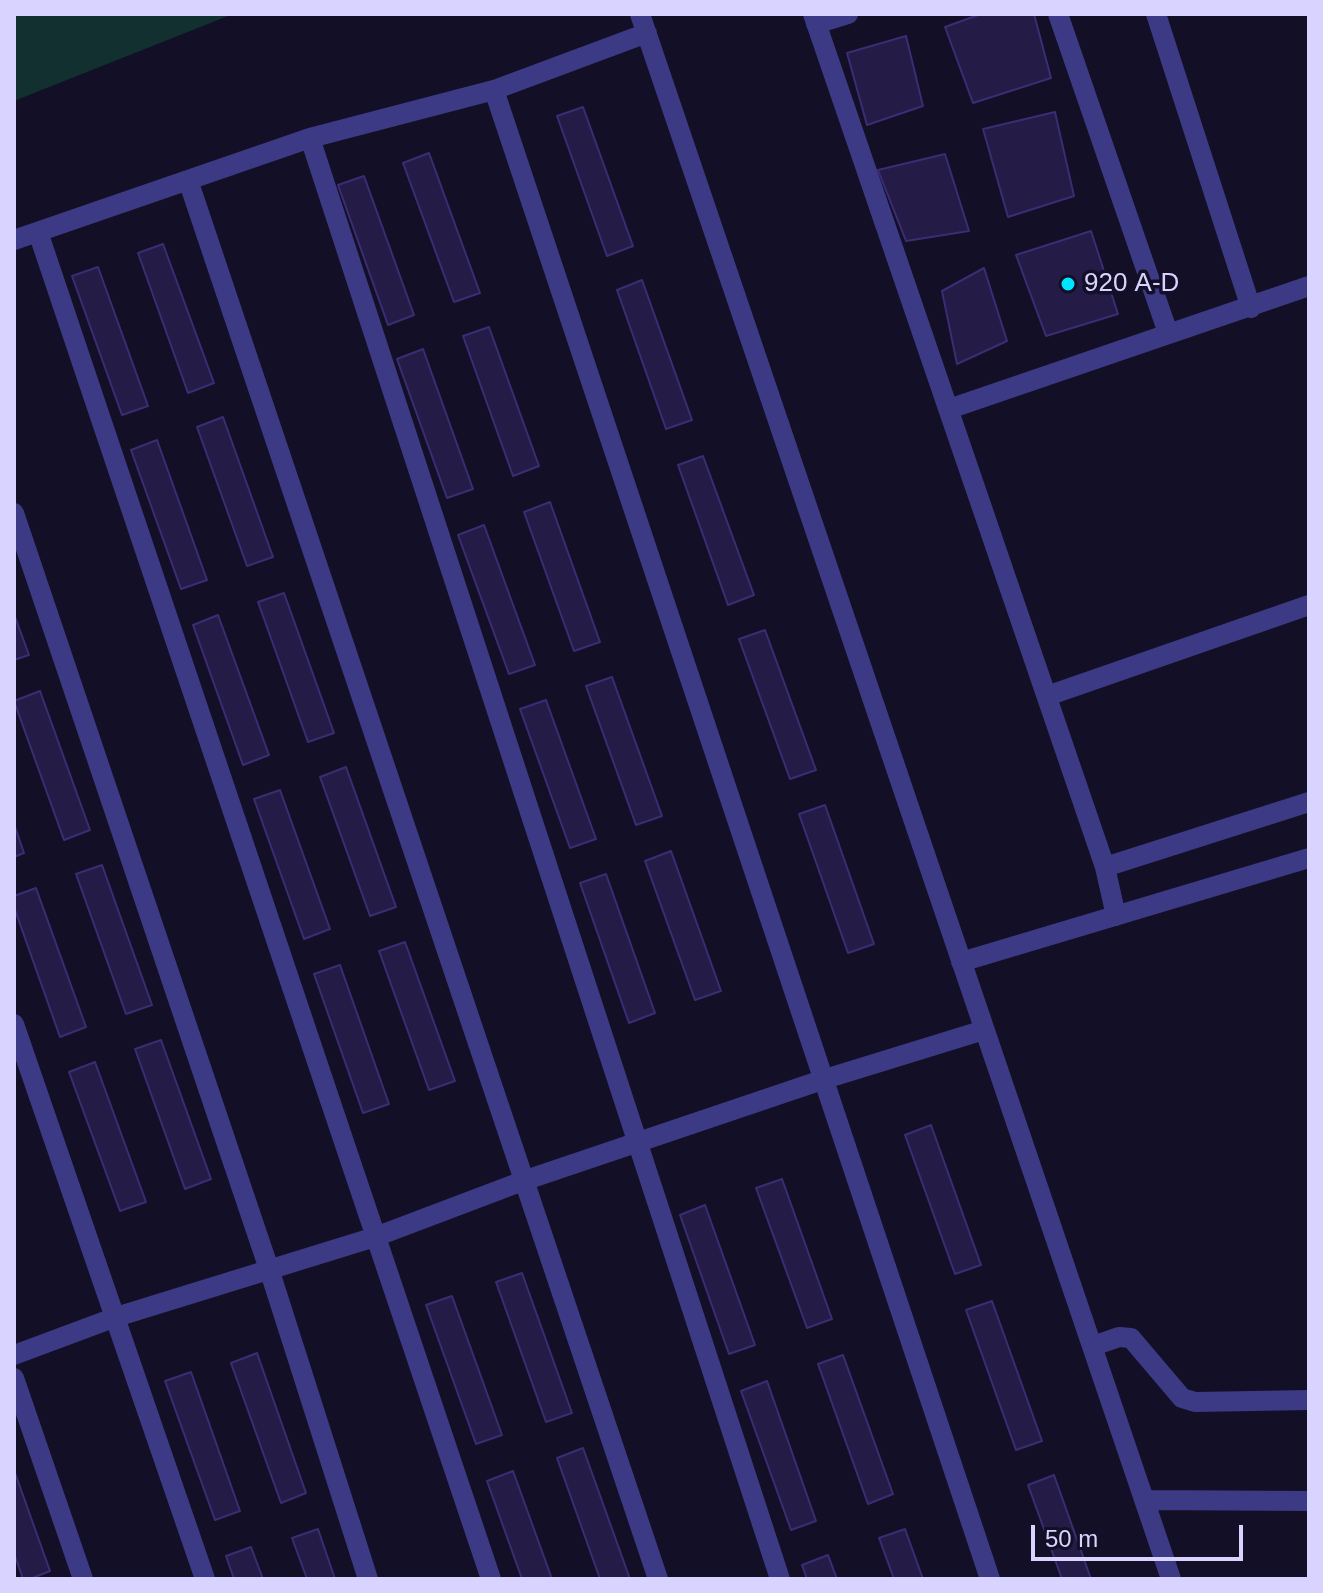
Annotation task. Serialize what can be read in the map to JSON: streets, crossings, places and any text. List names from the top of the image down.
{
  "places": ["920 A-D"],
  "scale_bar": "50 m"
}
